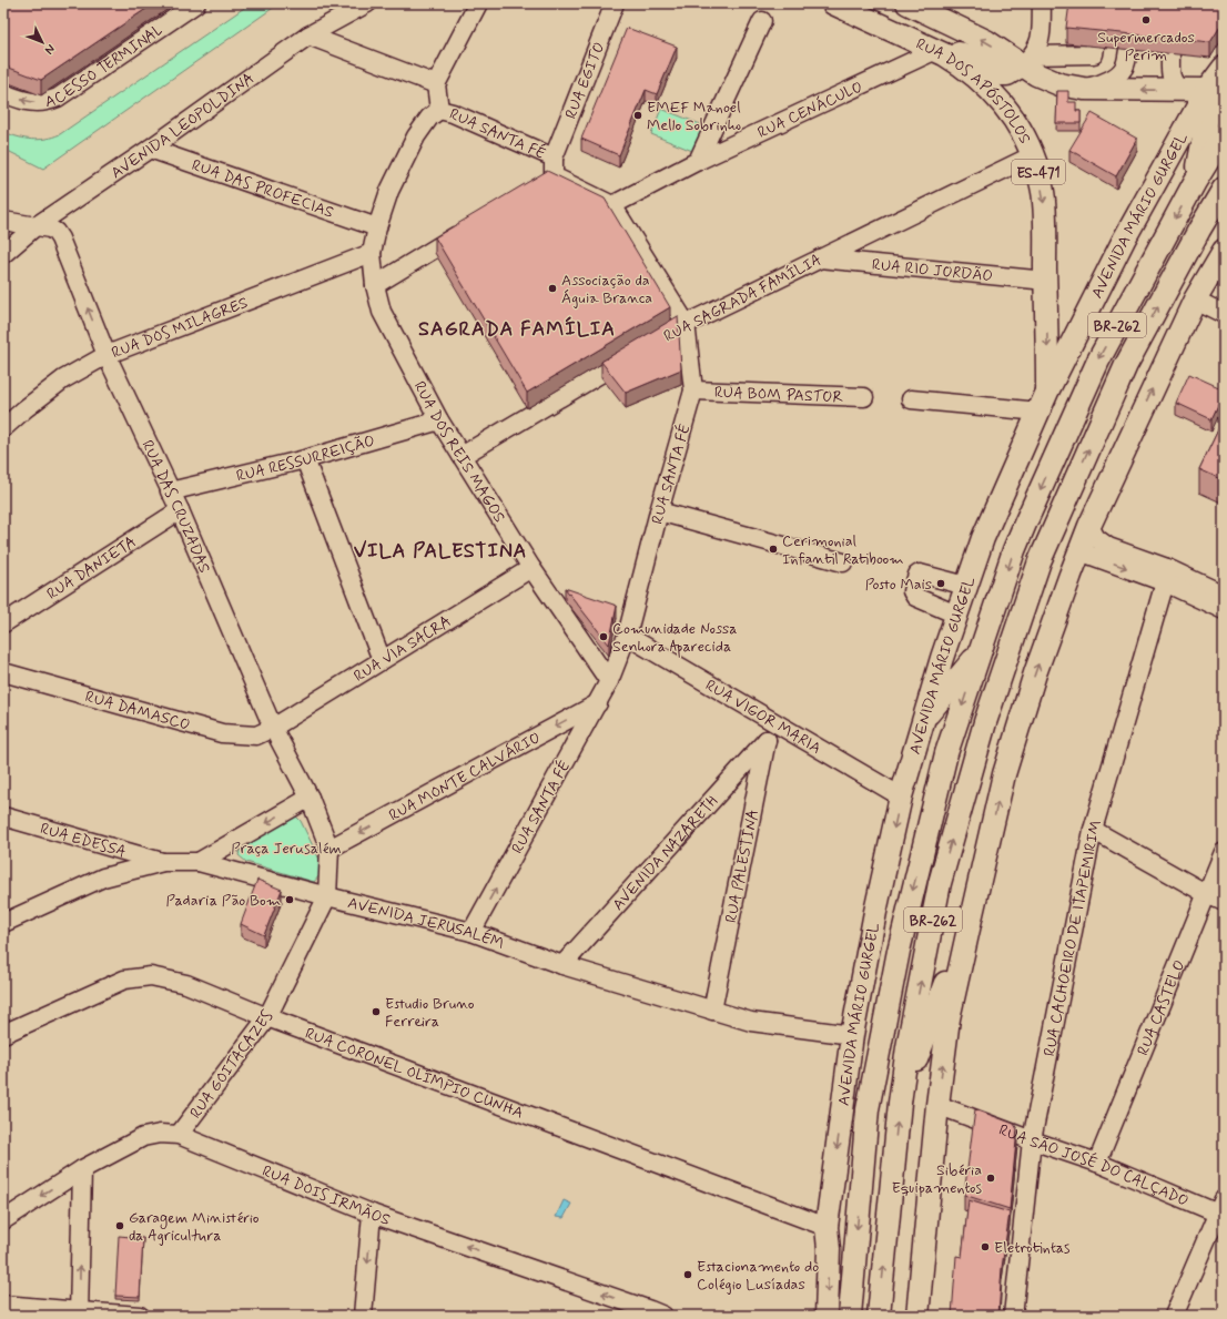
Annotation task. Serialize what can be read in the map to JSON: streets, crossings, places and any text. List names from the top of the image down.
{
  "streets": {
    "main road": [
      "RUA DOS APÓSTOLOS",
      "ES-471",
      "AVENIDA MÁRIO GURGEL",
      "BR-262"
    ],
    "street": [
      "ACESSO TERMINAL",
      "RUA EGITO",
      "RUA CENÁCULO",
      "AVENIDA LEOPOLDINA",
      "RUA SANTA FÉ",
      "RUA DAS PROFECIAS",
      "RUA RIO JORDÃO",
      "RUA SAGRADA FAMÍLIA",
      "RUA DOS MILAGRES",
      "RUA BOM PASTOR",
      "RUA DOS REIS MAGOS",
      "RUA RESSURREIÇÃO",
      "RUA DAS CRUZADAS",
      "RUA DANIETA",
      "RUA VIA SACRA",
      "RUA DAMASCO",
      "RUA VIGOR MARIA",
      "RUA MONTE CALVÁRIO",
      "RUA EDESSA",
      "AVENIDA NAZARETH",
      "RUA PALESTINA",
      "AVENIDA JERUSALÉM",
      "RUA CACHOEIRO DE ITAPEMIRIM",
      "RUA CASTELO",
      "RUA GOITACAZES",
      "RUA CORONEL OLÍMPIO CUNHA",
      "RUA SÃO JOSÉ DO CALÇADO",
      "RUA DOIS IRMÃOS"
    ]
  },
  "crossings": [
    ["RUA EGITO", "RUA SANTA FÉ"],
    ["RUA DOS APÓSTOLOS", "RUA CENÁCULO"],
    ["RUA DOS APÓSTOLOS", "AVENIDA MÁRIO GURGEL"],
    ["RUA DOS APÓSTOLOS", "RUA RIO JORDÃO"],
    ["RUA DOS APÓSTOLOS", "RUA SAGRADA FAMÍLIA"],
    ["RUA CENÁCULO", "RUA SANTA FÉ"],
    ["AVENIDA LEOPOLDINA", "RUA DAS PROFECIAS"],
    ["AVENIDA LEOPOLDINA", "RUA DAS CRUZADAS"],
    ["RUA SANTA FÉ", "RUA SAGRADA FAMÍLIA"],
    ["RUA SANTA FÉ", "RUA BOM PASTOR"],
    ["RUA SANTA FÉ", "RUA DOS REIS MAGOS"],
    ["RUA SANTA FÉ", "RUA VIGOR MARIA"],
    ["RUA SANTA FÉ", "RUA MONTE CALVÁRIO"],
    ["RUA SANTA FÉ", "AVENIDA JERUSALÉM"],
    ["RUA DAS PROFECIAS", "RUA DOS REIS MAGOS"],
    ["AVENIDA MÁRIO GURGEL", "RUA VIGOR MARIA"],
    ["AVENIDA MÁRIO GURGEL", "AVENIDA JERUSALÉM"],
    ["AVENIDA MÁRIO GURGEL", "RUA CORONEL OLÍMPIO CUNHA"],
    ["RUA RIO JORDÃO", "RUA SAGRADA FAMÍLIA"],
    ["BR-262", "RUA SÃO JOSÉ DO CALÇADO"],
    ["RUA DOS MILAGRES", "RUA DOS REIS MAGOS"],
    ["RUA DOS MILAGRES", "RUA DAS CRUZADAS"],
    ["RUA DOS REIS MAGOS", "RUA RESSURREIÇÃO"],
    ["RUA DOS REIS MAGOS", "RUA VIA SACRA"],
    ["RUA RESSURREIÇÃO", "RUA DAS CRUZADAS"],
    ["RUA DAS CRUZADAS", "RUA DANIETA"],
    ["RUA DAS CRUZADAS", "RUA VIA SACRA"],
    ["RUA DAS CRUZADAS", "RUA DAMASCO"],
    ["RUA DAS CRUZADAS", "RUA MONTE CALVÁRIO"],
    ["RUA DAS CRUZADAS", "AVENIDA JERUSALÉM"],
    ["RUA DAS CRUZADAS", "RUA GOITACAZES"],
    ["RUA VIA SACRA", "RUA DAMASCO"],
    ["RUA VIGOR MARIA", "RUA PALESTINA"],
    ["RUA EDESSA", "AVENIDA JERUSALÉM"],
    ["AVENIDA NAZARETH", "RUA PALESTINA"],
    ["AVENIDA NAZARETH", "AVENIDA JERUSALÉM"],
    ["RUA PALESTINA", "AVENIDA JERUSALÉM"],
    ["AVENIDA JERUSALÉM", "RUA GOITACAZES"],
    ["RUA CACHOEIRO DE ITAPEMIRIM", "RUA SÃO JOSÉ DO CALÇADO"],
    ["RUA CASTELO", "RUA SÃO JOSÉ DO CALÇADO"],
    ["RUA GOITACAZES", "RUA CORONEL OLÍMPIO CUNHA"],
    ["RUA GOITACAZES", "RUA DOIS IRMÃOS"]
  ],
  "one_way": ["ACESSO TERMINAL", "RUA MONTE CALVÁRIO", "RUA DOIS IRMÃOS"],
  "districts": ["SAGRADA FAMÍLIA", "VILA PALESTINA"],
  "parks": ["Praça Jerusalém"],
  "places": [
    "Supermercados Perim",
    "EMEF Manoel Mello Sobrinho",
    "Associação da Águia Branca",
    "Cerimonial Infantil Ratiboom",
    "Posto Mais",
    "Comunidade Nossa Senhora Aparecida",
    "Padaria Pão Bom",
    "Estudio Bruno Ferreira",
    "Sibéria Equipamentos",
    "Garagem Ministério da Agricultura",
    "Eletrotintas",
    "Estacionamento do Colégio Lusíadas"
  ],
  "north": "bottom right"
}
